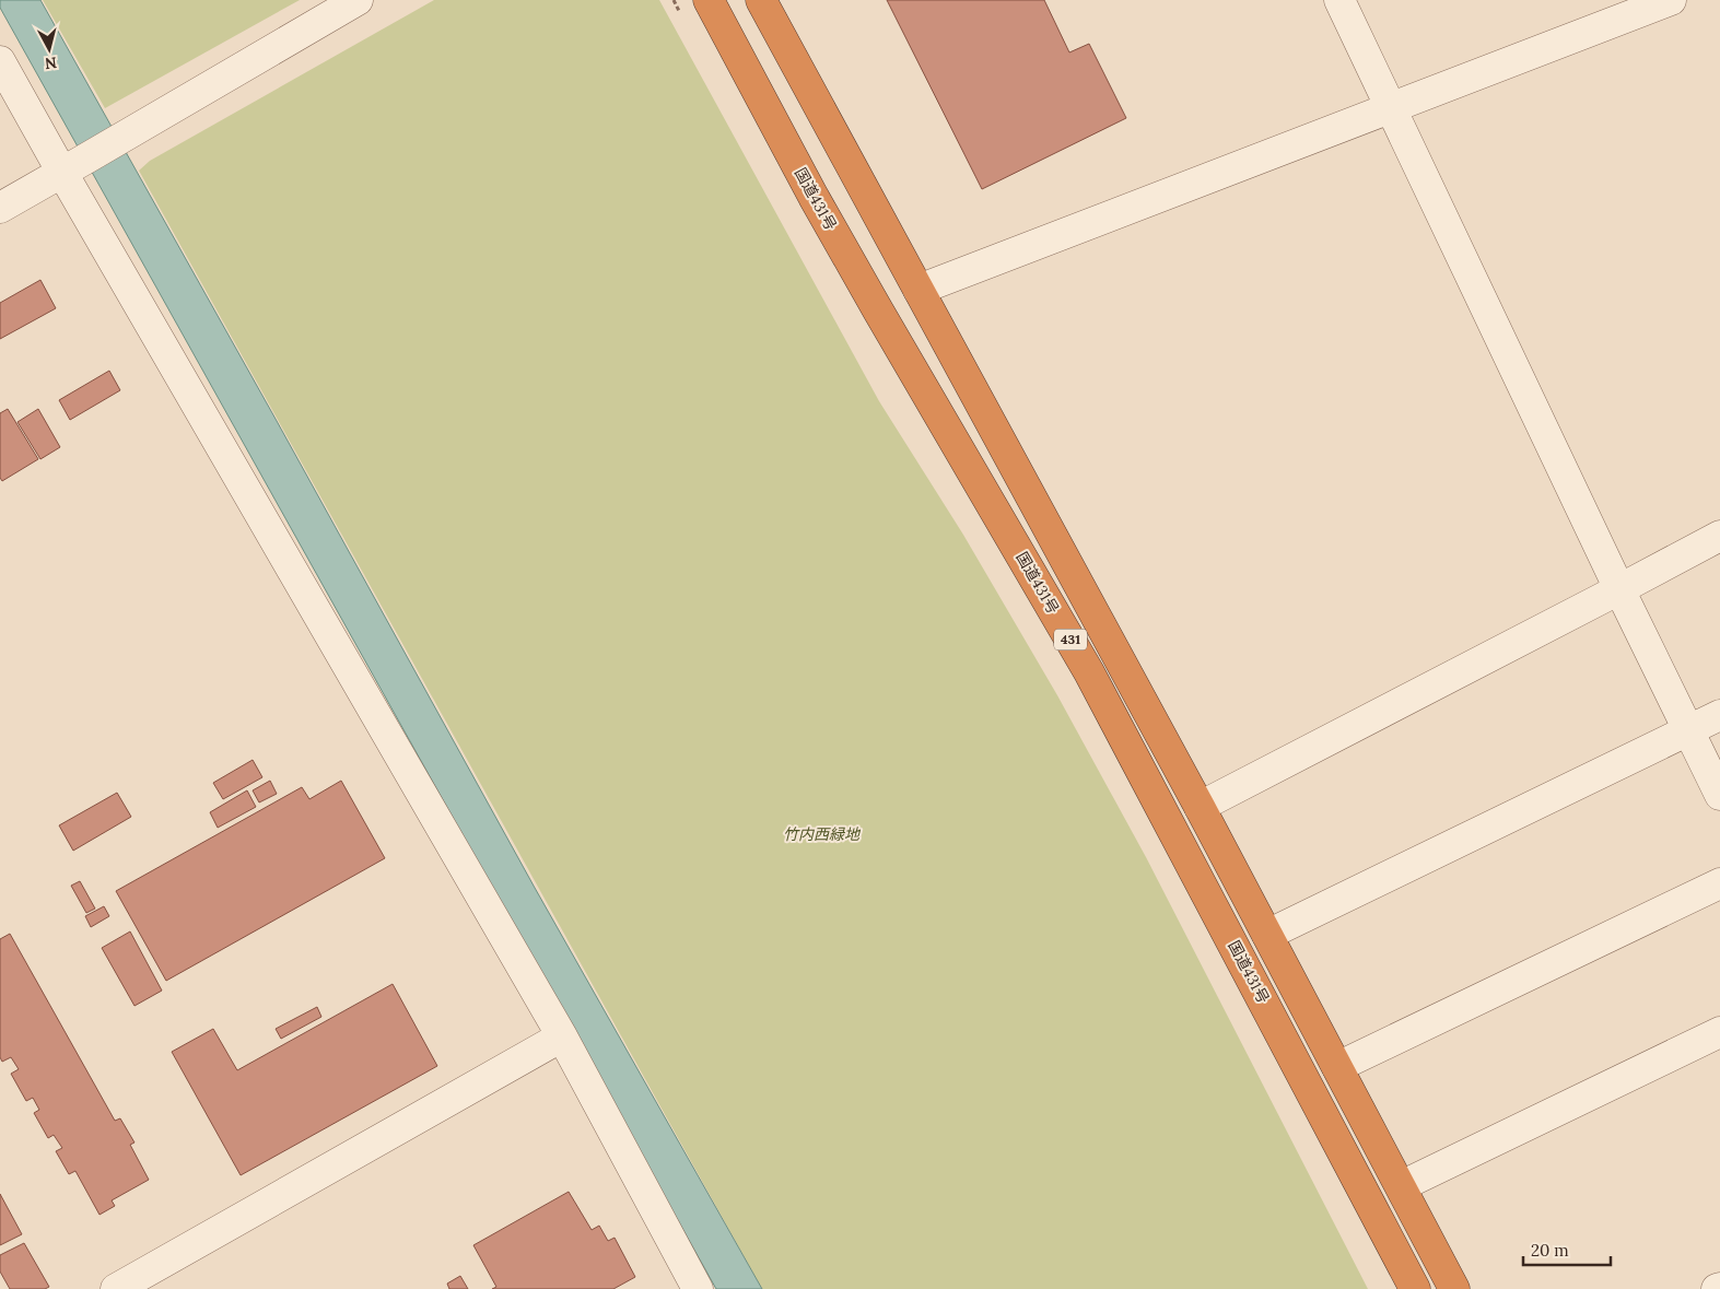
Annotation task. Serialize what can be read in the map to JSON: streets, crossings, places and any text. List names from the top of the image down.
{
  "streets": {
    "highway": ["国道431号", "431"]
  },
  "parks": ["竹内西緑地"],
  "scale_bar": "20 m",
  "north": "bottom"
}
